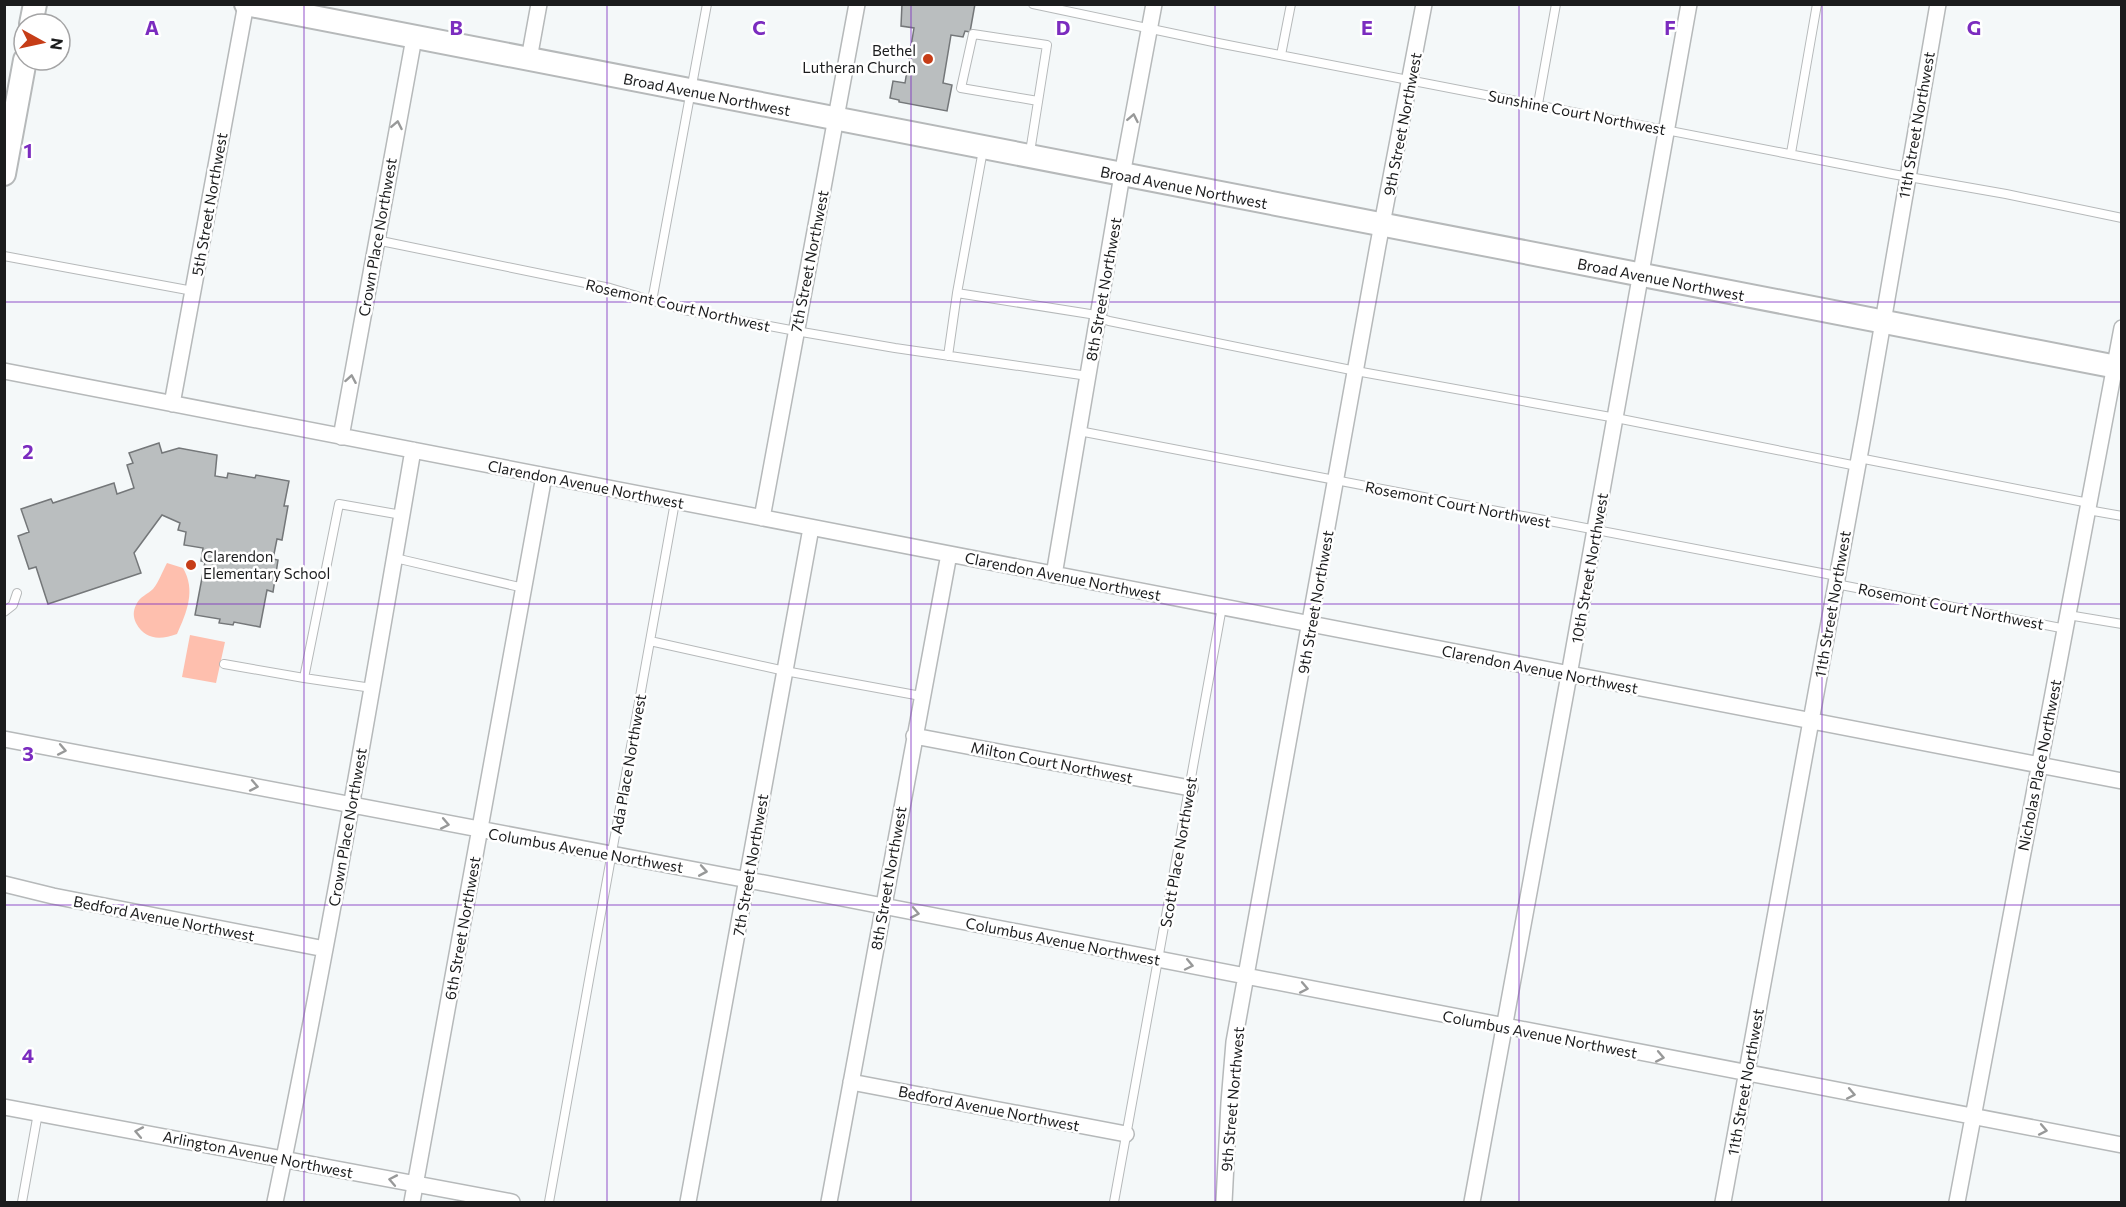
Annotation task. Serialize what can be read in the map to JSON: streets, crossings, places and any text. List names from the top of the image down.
{
  "streets": {
    "street": [
      "Broad Avenue Northwest",
      "9th Street Northwest",
      "11th Street Northwest",
      "5th Street Northwest",
      "Crown Place Northwest",
      "7th Street Northwest",
      "8th Street Northwest",
      "Clarendon Avenue Northwest",
      "10th Street Northwest",
      "Milton Court Northwest",
      "Nicholas Place Northwest",
      "Columbus Avenue Northwest",
      "Bedford Avenue Northwest",
      "6th Street Northwest",
      "Arlington Avenue Northwest"
    ],
    "lane": [
      "Sunshine Court Northwest",
      "Rosemont Court Northwest",
      "Ada Place Northwest",
      "Scott Place Northwest"
    ]
  },
  "crossings": [
    ["Broad Avenue Northwest", "9th Street Northwest"],
    ["Broad Avenue Northwest", "11th Street Northwest"],
    ["Broad Avenue Northwest", "5th Street Northwest"],
    ["Broad Avenue Northwest", "Crown Place Northwest"],
    ["Broad Avenue Northwest", "7th Street Northwest"],
    ["Broad Avenue Northwest", "8th Street Northwest"],
    ["Broad Avenue Northwest", "10th Street Northwest"],
    ["Broad Avenue Northwest", "Nicholas Place Northwest"],
    ["Sunshine Court Northwest", "9th Street Northwest"],
    ["Sunshine Court Northwest", "11th Street Northwest"],
    ["Sunshine Court Northwest", "8th Street Northwest"],
    ["Sunshine Court Northwest", "10th Street Northwest"],
    ["9th Street Northwest", "Rosemont Court Northwest"],
    ["9th Street Northwest", "Clarendon Avenue Northwest"],
    ["9th Street Northwest", "Columbus Avenue Northwest"],
    ["11th Street Northwest", "Rosemont Court Northwest"],
    ["11th Street Northwest", "Clarendon Avenue Northwest"],
    ["11th Street Northwest", "Columbus Avenue Northwest"],
    ["5th Street Northwest", "Clarendon Avenue Northwest"],
    ["Crown Place Northwest", "Rosemont Court Northwest"],
    ["Crown Place Northwest", "Clarendon Avenue Northwest"],
    ["Crown Place Northwest", "Columbus Avenue Northwest"],
    ["Crown Place Northwest", "Bedford Avenue Northwest"],
    ["Crown Place Northwest", "Arlington Avenue Northwest"],
    ["7th Street Northwest", "Rosemont Court Northwest"],
    ["7th Street Northwest", "Clarendon Avenue Northwest"],
    ["7th Street Northwest", "Columbus Avenue Northwest"],
    ["8th Street Northwest", "Rosemont Court Northwest"],
    ["8th Street Northwest", "Clarendon Avenue Northwest"],
    ["8th Street Northwest", "Milton Court Northwest"],
    ["8th Street Northwest", "Columbus Avenue Northwest"],
    ["8th Street Northwest", "Bedford Avenue Northwest"],
    ["Rosemont Court Northwest", "10th Street Northwest"],
    ["Rosemont Court Northwest", "Nicholas Place Northwest"],
    ["Clarendon Avenue Northwest", "10th Street Northwest"],
    ["Clarendon Avenue Northwest", "Ada Place Northwest"],
    ["Clarendon Avenue Northwest", "Nicholas Place Northwest"],
    ["Clarendon Avenue Northwest", "Scott Place Northwest"],
    ["Clarendon Avenue Northwest", "6th Street Northwest"],
    ["10th Street Northwest", "Columbus Avenue Northwest"],
    ["Milton Court Northwest", "Scott Place Northwest"],
    ["Ada Place Northwest", "Columbus Avenue Northwest"],
    ["Nicholas Place Northwest", "Columbus Avenue Northwest"],
    ["Columbus Avenue Northwest", "Scott Place Northwest"],
    ["Columbus Avenue Northwest", "6th Street Northwest"],
    ["Scott Place Northwest", "Bedford Avenue Northwest"],
    ["6th Street Northwest", "Arlington Avenue Northwest"]
  ],
  "one_way": ["Columbus Avenue Northwest", "Arlington Avenue Northwest"],
  "places": ["Bethel Lutheran Church", "Clarendon Elementary School"],
  "north": "right",
  "grid": {
    "columns": [
      "A",
      "B",
      "C",
      "D",
      "E",
      "F",
      "G"
    ],
    "rows": [
      "1",
      "2",
      "3",
      "4"
    ]
  }
}
